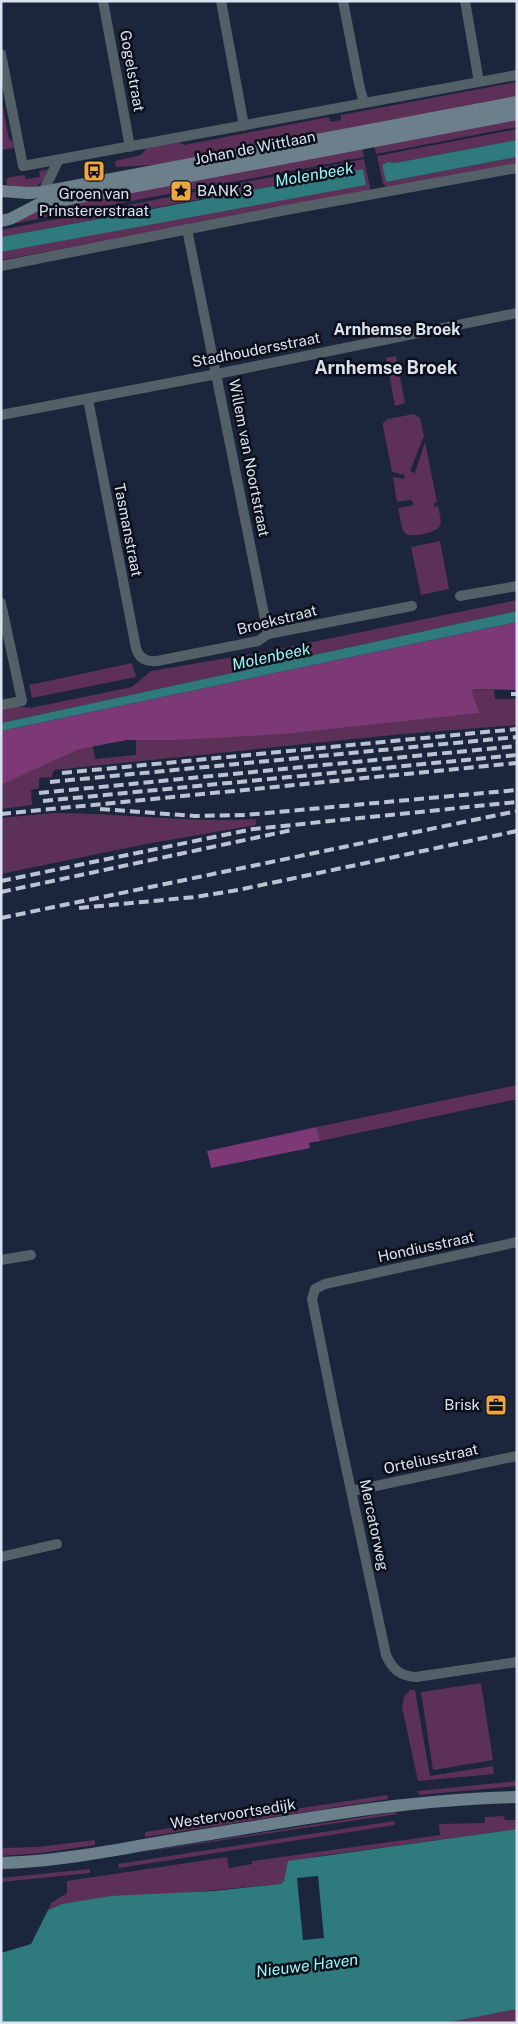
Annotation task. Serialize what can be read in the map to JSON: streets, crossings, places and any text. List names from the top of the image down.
{
  "streets": {
    "main road": ["Johan de Wittlaan", "Westervoortsedijk"],
    "street": [
      "Gogelstraat",
      "Stadhoudersstraat",
      "Willem van Noortstraat",
      "Tasmanstraat",
      "Broekstraat",
      "Hondiusstraat",
      "Orteliusstraat",
      "Mercatorweg"
    ]
  },
  "crossings": [
    ["Gogelstraat", "Johan de Wittlaan"],
    ["Stadhoudersstraat", "Willem van Noortstraat"],
    ["Stadhoudersstraat", "Tasmanstraat"],
    ["Willem van Noortstraat", "Broekstraat"],
    ["Tasmanstraat", "Broekstraat"],
    ["Hondiusstraat", "Mercatorweg"],
    ["Orteliusstraat", "Mercatorweg"]
  ],
  "districts": ["Arnhemse Broek", "Arnhemse Broek"],
  "water": ["Molenbeek", "Nieuwe Haven"],
  "places": {
    "bus stop": ["Groen van Prinstererstraat"],
    "place": ["BANK 3"],
    "office": ["Brisk"]
  }
}
